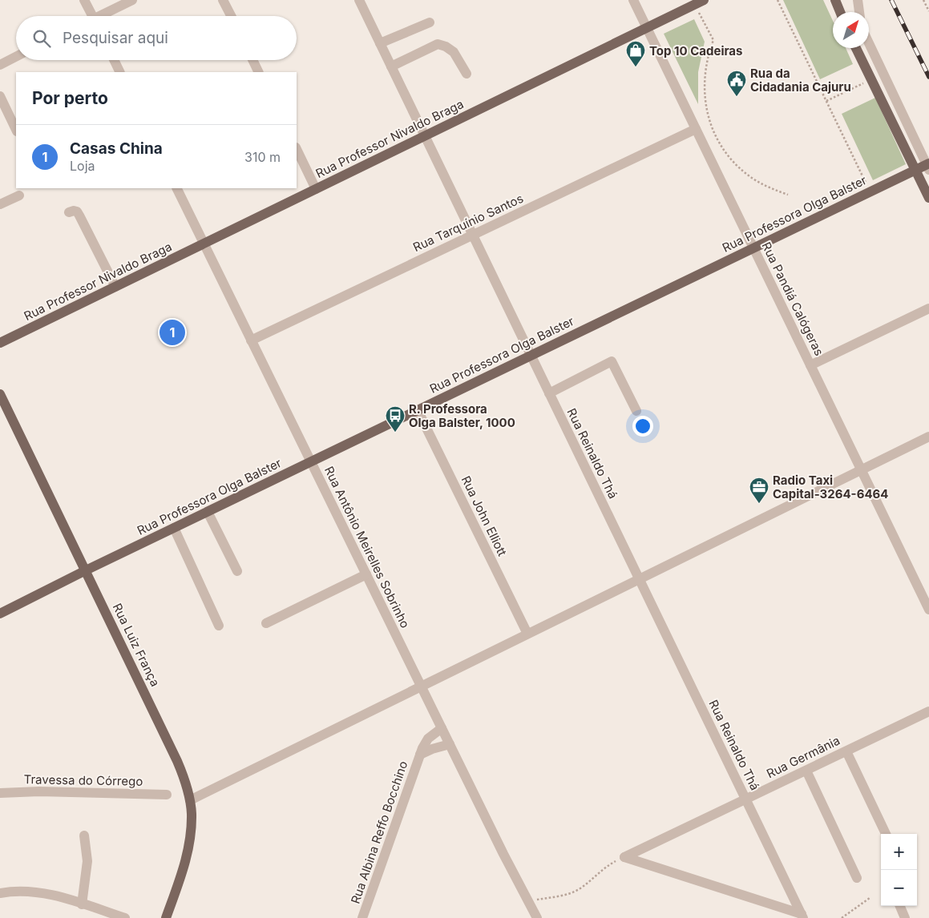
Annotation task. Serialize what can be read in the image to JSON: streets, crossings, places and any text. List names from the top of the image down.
{
  "streets": {
    "main road": ["Rua Professor Nivaldo Braga", "Rua Professora Olga Balster", "Rua Luiz França"],
    "street": [
      "Rua Tarquínio Santos",
      "Rua Pandiá Calógeras",
      "Rua Reinaldo Thá",
      "Rua John Elliott",
      "Rua Antônio Meirelles Sobrinho",
      "Rua Germânia",
      "Travessa do Córrego",
      "Rua Albina Reffo Bocchino"
    ]
  },
  "crossings": [
    ["Rua Professor Nivaldo Braga", "Rua Pandiá Calógeras"],
    ["Rua Professor Nivaldo Braga", "Rua Reinaldo Thá"],
    ["Rua Professor Nivaldo Braga", "Rua Antônio Meirelles Sobrinho"],
    ["Rua Professora Olga Balster", "Rua Pandiá Calógeras"],
    ["Rua Professora Olga Balster", "Rua Reinaldo Thá"],
    ["Rua Professora Olga Balster", "Rua John Elliott"],
    ["Rua Professora Olga Balster", "Rua Antônio Meirelles Sobrinho"],
    ["Rua Professora Olga Balster", "Rua Luiz França"],
    ["Rua Tarquínio Santos", "Rua Pandiá Calógeras"],
    ["Rua Tarquínio Santos", "Rua Reinaldo Thá"],
    ["Rua Tarquínio Santos", "Rua Antônio Meirelles Sobrinho"],
    ["Rua Reinaldo Thá", "Rua Germânia"],
    ["Rua Antônio Meirelles Sobrinho", "Rua Albina Reffo Bocchino"]
  ],
  "places": {
    "shop": ["Top 10 Cadeiras"],
    "public building": ["Rua da Cidadania Cajuru"],
    "bus stop": ["R. Professora Olga Balster, 1000"],
    "office": ["Radio Taxi Capital-3264-6464"]
  },
  "north": "top right",
  "page": {
    "search": "Pesquisar aqui",
    "heading": "Por perto",
    "list": [
      {
        "mark": "1",
        "name": "Casas China",
        "note": "Loja",
        "value": "310 m"
      }
    ],
    "pins": "1",
    "map_buttons": ["+", "−"]
  }
}
